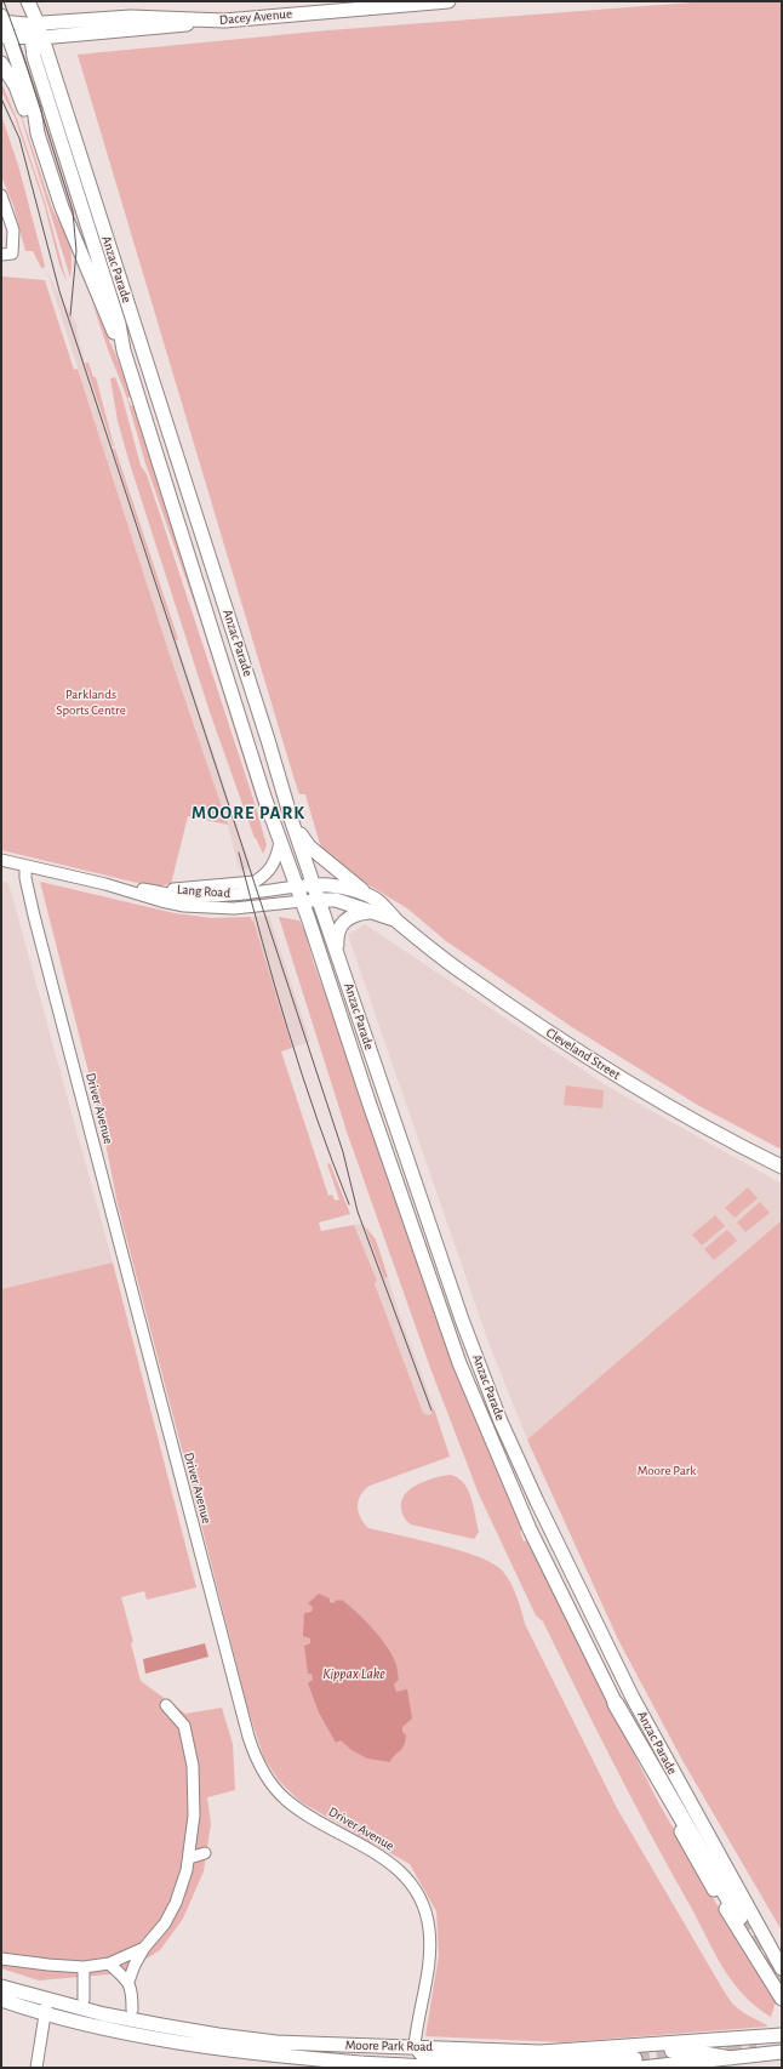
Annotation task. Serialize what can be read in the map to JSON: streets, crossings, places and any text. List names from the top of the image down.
{
  "streets": {
    "main road": [
      "Dacey Avenue",
      "Anzac Parade",
      "Cleveland Street",
      "Moore Park Road"
    ],
    "street": ["Lang Road", "Driver Avenue"]
  },
  "crossings": [
    ["Dacey Avenue", "Anzac Parade"],
    ["Anzac Parade", "Lang Road"],
    ["Anzac Parade", "Cleveland Street"],
    ["Lang Road", "Cleveland Street"],
    ["Lang Road", "Driver Avenue"],
    ["Driver Avenue", "Moore Park Road"]
  ],
  "districts": ["MOORE PARK"],
  "water": ["Kippax Lake"],
  "parks": ["Parklands Sports Centre", "Moore Park"]
}
